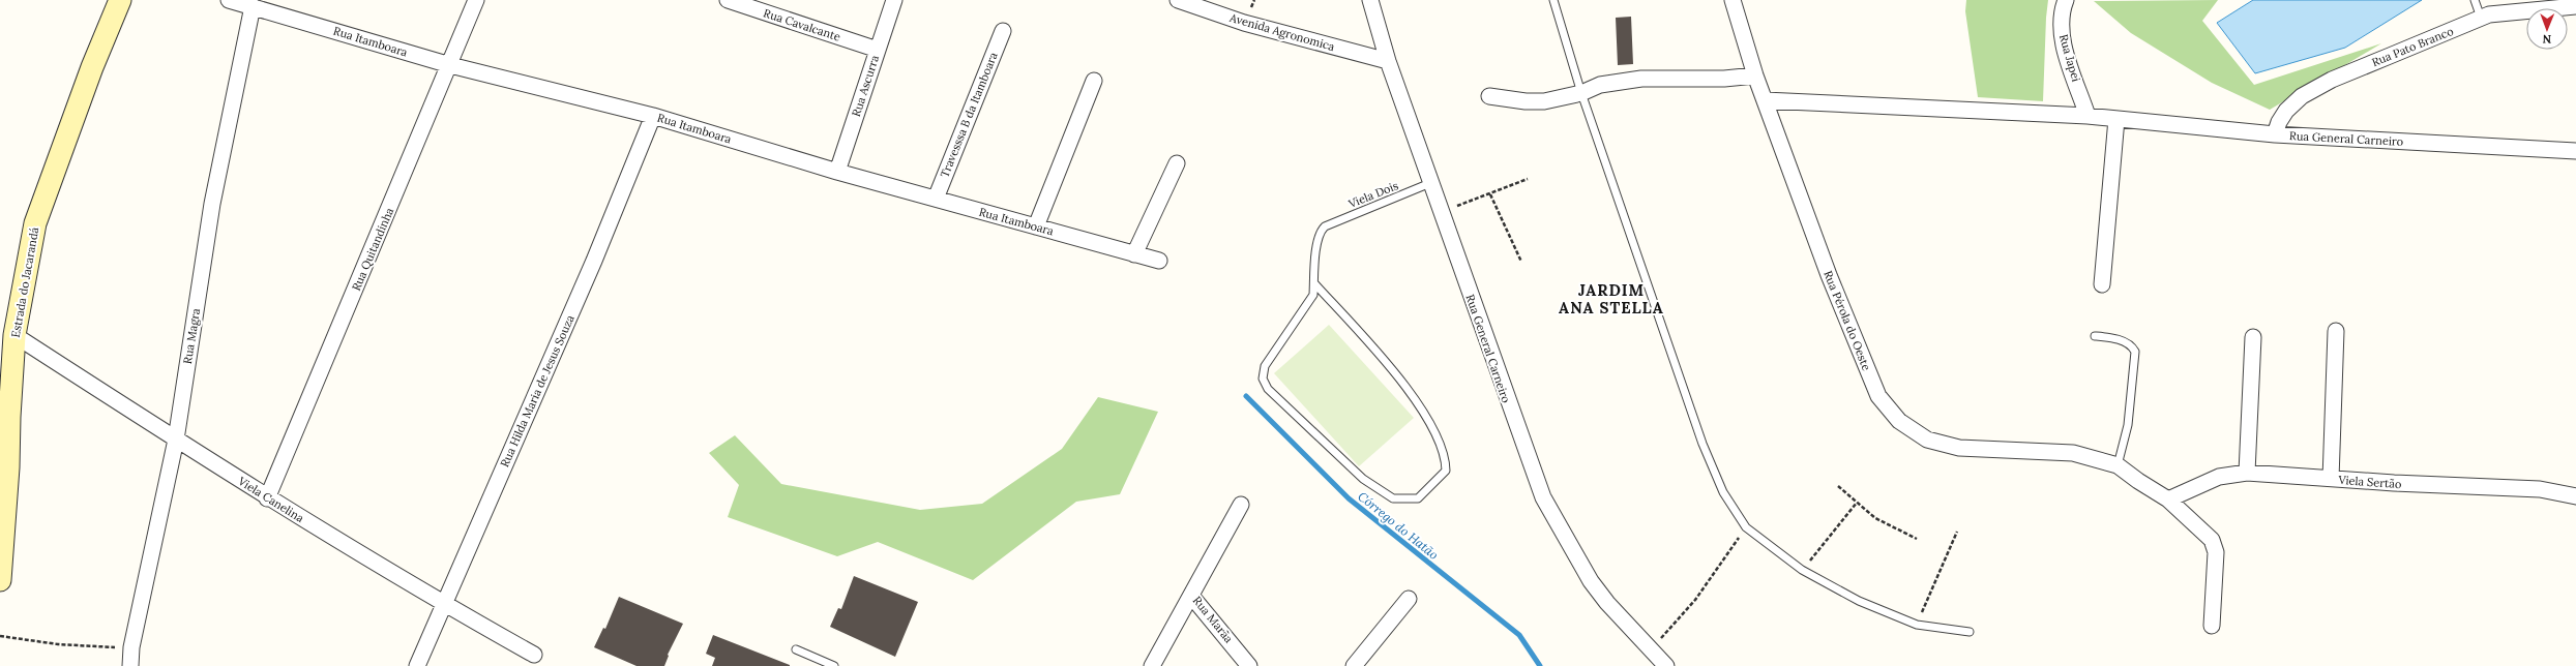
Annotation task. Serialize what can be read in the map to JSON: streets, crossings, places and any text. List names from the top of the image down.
{
  "streets": {
    "main road": ["Estrada do Jacarandá"],
    "street": [
      "Rua Cavalcante",
      "Avenida Agronomica",
      "Rua Itamboara",
      "Rua Pato Branco",
      "Rua Japei",
      "Rua Ascurra",
      "Travesssa B da Itamboara",
      "Rua General Carneiro",
      "Rua Quitandinha",
      "Rua Pérola do Oeste",
      "Rua Magra",
      "Rua Hilda Maria de Jesus Souza",
      "Viela Sertão",
      "Viela Canelina",
      "Rua Marãa"
    ],
    "lane": ["Viela Dois"]
  },
  "crossings": [
    ["Rua Cavalcante", "Rua Ascurra"],
    ["Avenida Agronomica", "Rua General Carneiro"],
    ["Rua Itamboara", "Rua Ascurra"],
    ["Rua Itamboara", "Travesssa B da Itamboara"],
    ["Rua Itamboara", "Rua Quitandinha"],
    ["Rua Itamboara", "Rua Magra"],
    ["Rua Itamboara", "Rua Hilda Maria de Jesus Souza"],
    ["Rua Pato Branco", "Rua General Carneiro"],
    ["Rua Japei", "Rua General Carneiro"],
    ["Rua General Carneiro", "Viela Dois"],
    ["Rua General Carneiro", "Rua Pérola do Oeste"],
    ["Rua Quitandinha", "Viela Canelina"],
    ["Estrada do Jacarandá", "Viela Canelina"],
    ["Rua Magra", "Viela Canelina"],
    ["Rua Hilda Maria de Jesus Souza", "Viela Canelina"]
  ],
  "districts": ["JARDIM ANA STELLA"],
  "water": ["Córrego do Hatão"],
  "north": "bottom"
}
